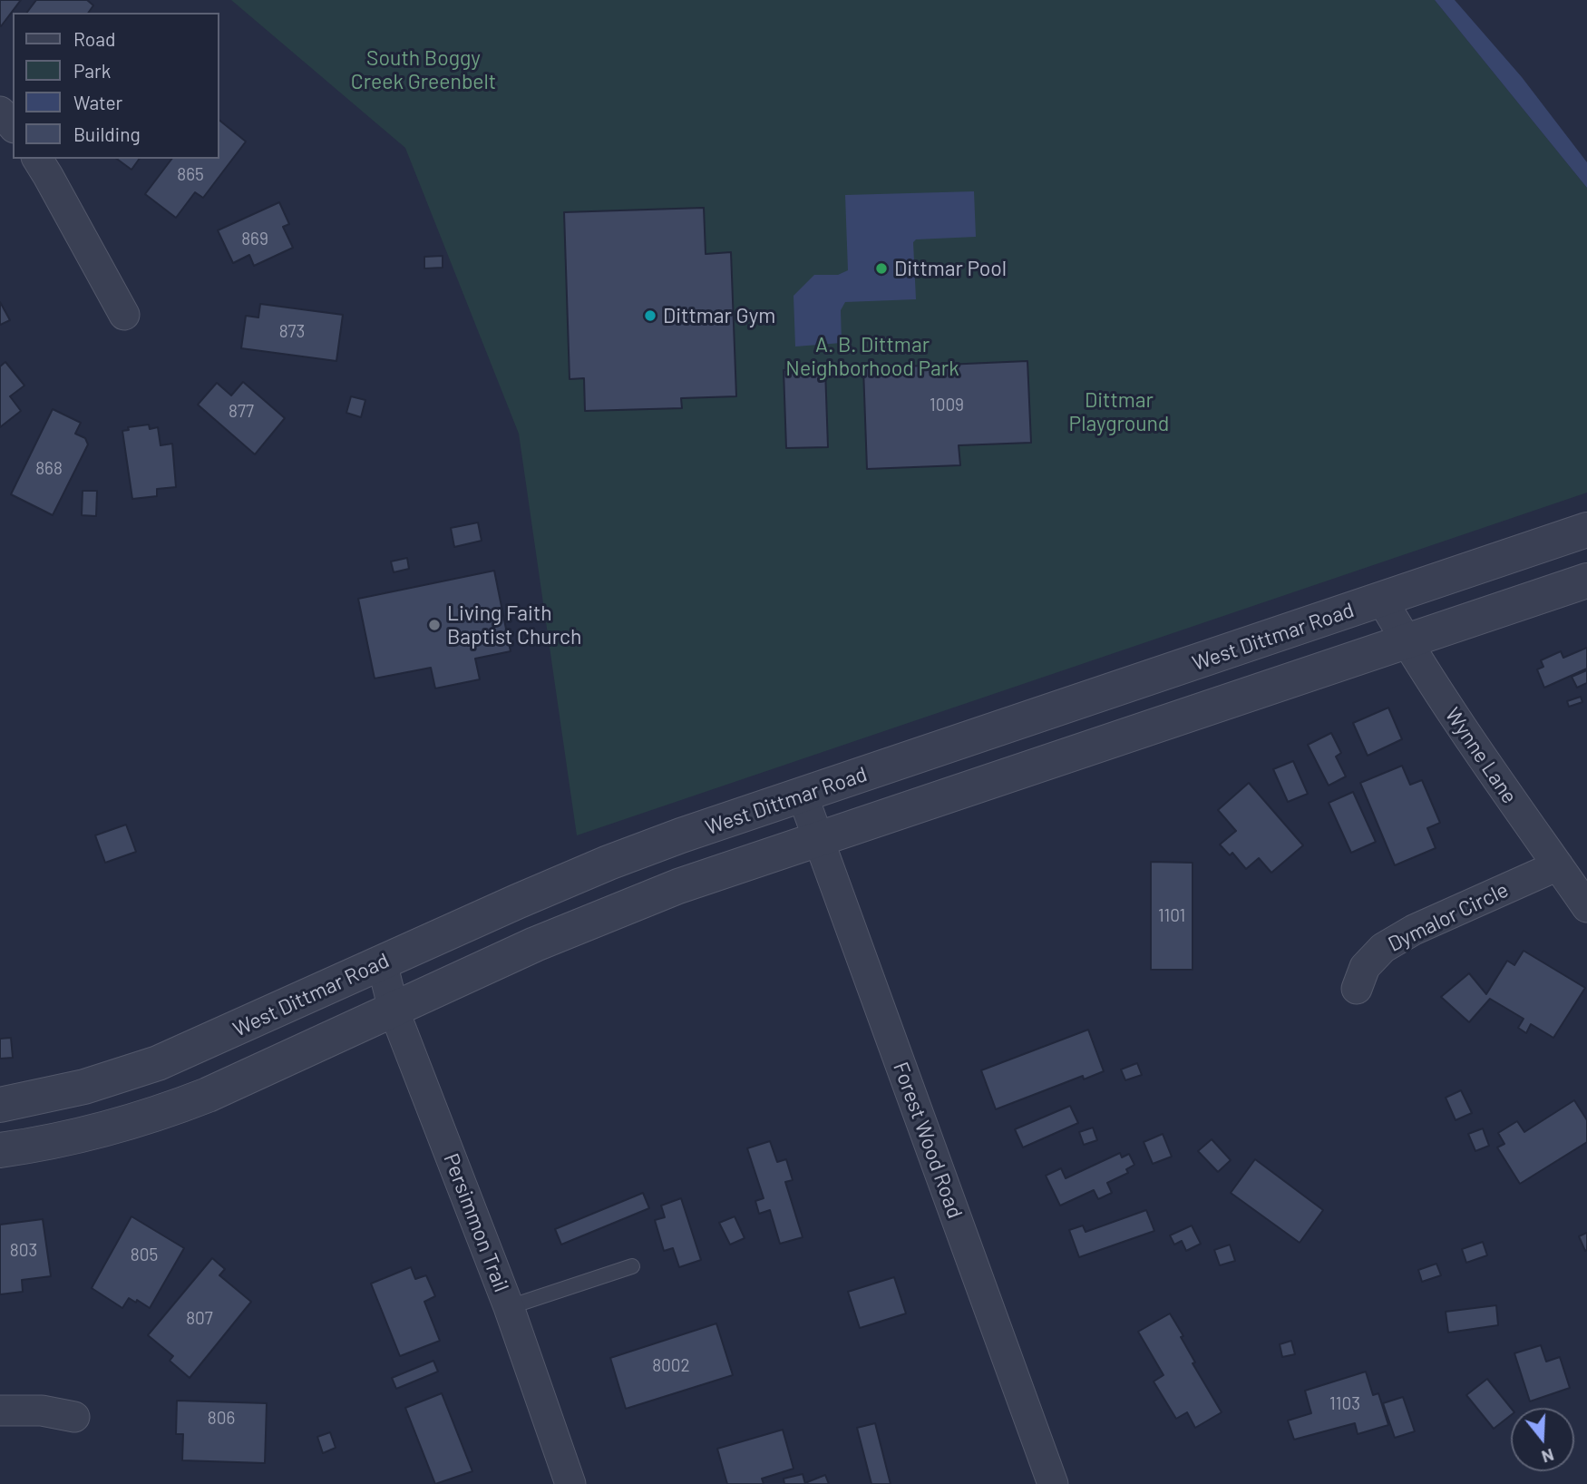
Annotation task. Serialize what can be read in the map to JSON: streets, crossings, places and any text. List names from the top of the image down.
{
  "streets": {
    "street": [
      "West Dittmar Road",
      "Wynne Lane",
      "Dymalor Circle",
      "Forest Wood Road",
      "Persimmon Trail"
    ]
  },
  "crossings": [
    ["West Dittmar Road", "Wynne Lane"],
    ["West Dittmar Road", "Forest Wood Road"],
    ["West Dittmar Road", "Persimmon Trail"],
    ["Wynne Lane", "Dymalor Circle"]
  ],
  "parks": ["South Boggy Creek Greenbelt", "A. B. Dittmar Neighborhood Park", "Dittmar Playground"],
  "places": ["Dittmar Pool", "Dittmar Gym", "Living Faith Baptist Church"],
  "house_numbers": [
    "865",
    "869",
    "873",
    "1009",
    "877",
    "868",
    "1101",
    "803",
    "805",
    "807",
    "8002",
    "1103",
    "806"
  ],
  "legend": [
    "Road",
    "Park",
    "Water",
    "Building"
  ],
  "north": "bottom"
}
